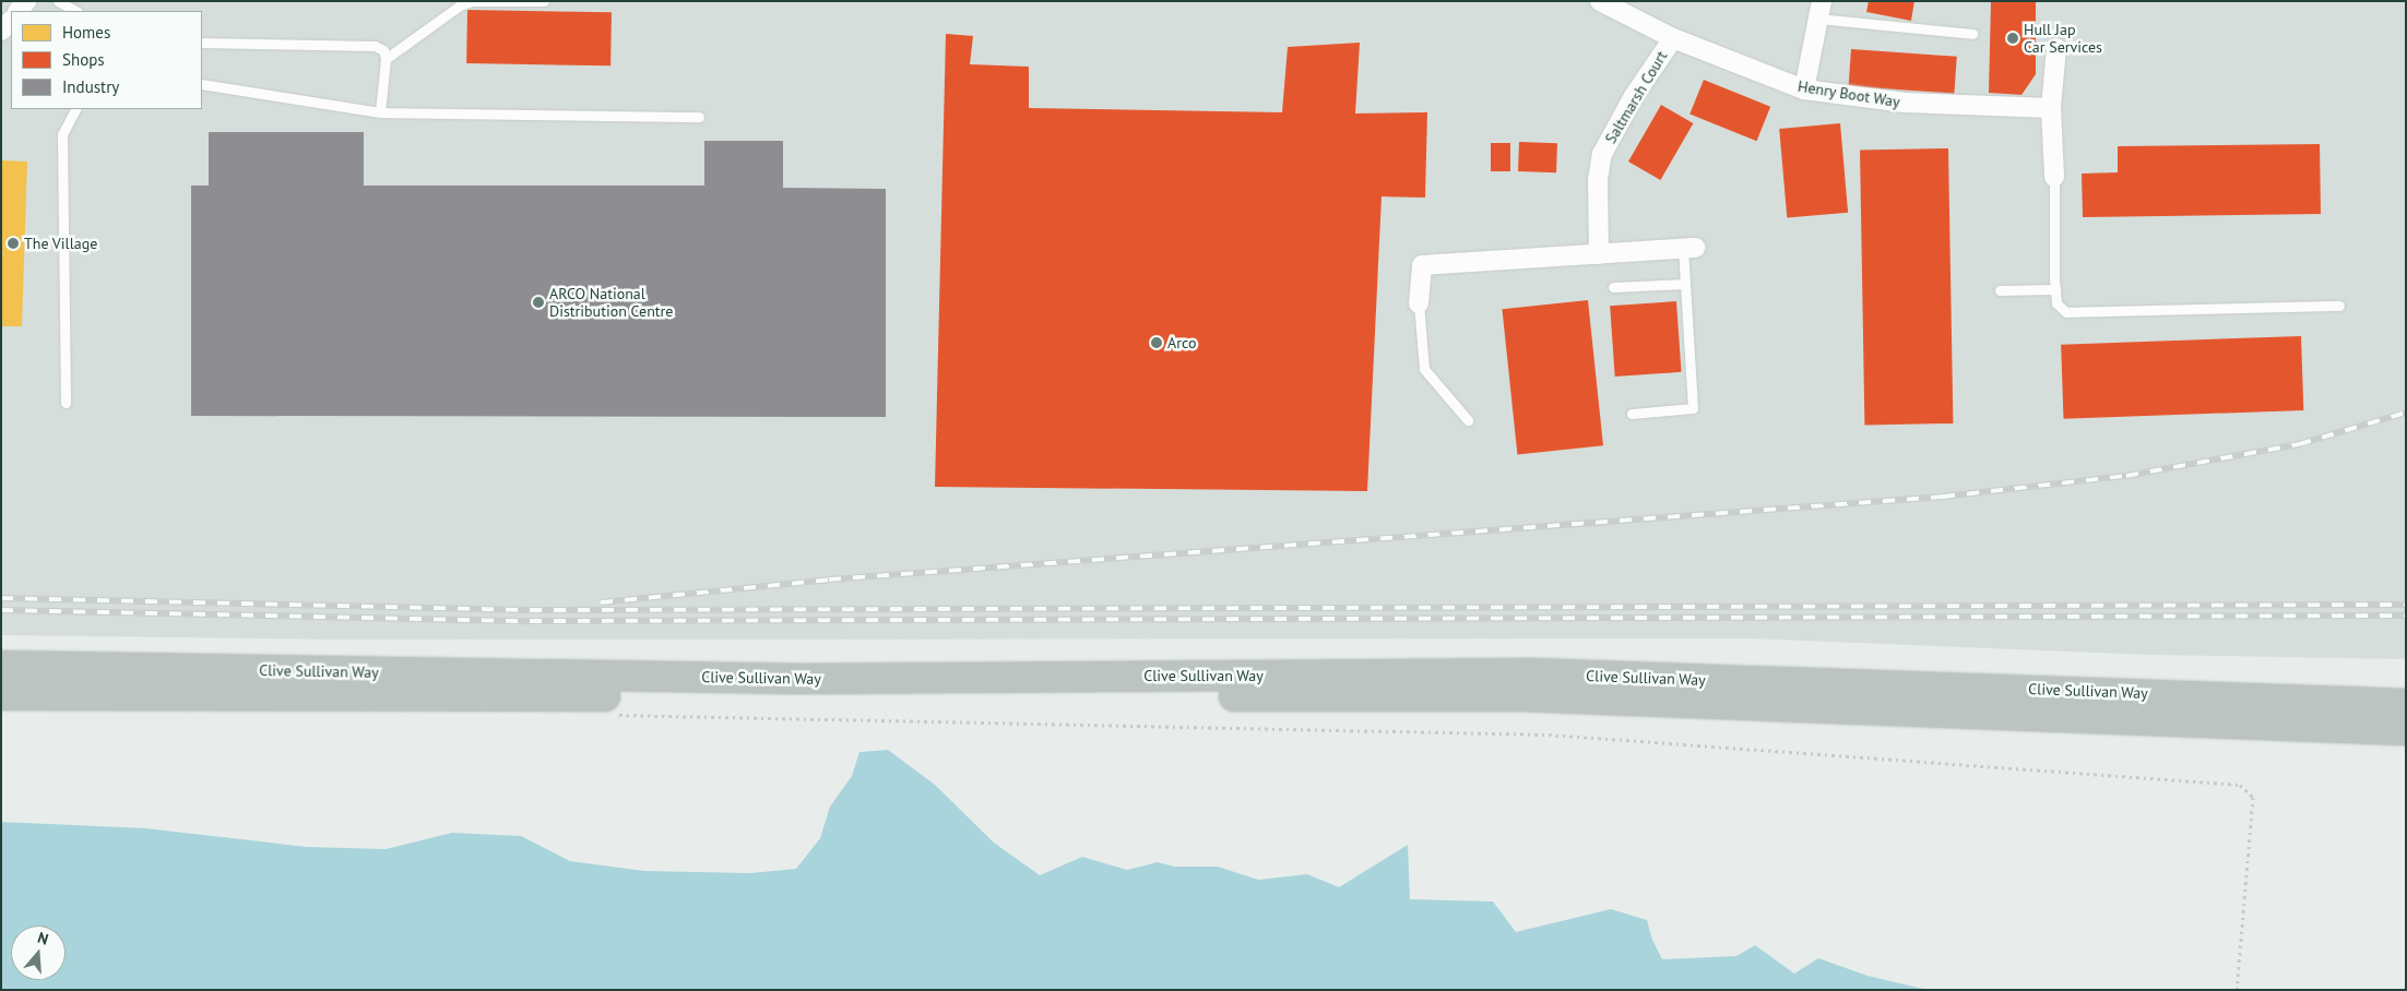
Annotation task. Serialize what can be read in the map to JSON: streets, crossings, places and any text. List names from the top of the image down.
{
  "streets": {
    "highway": ["Clive Sullivan Way"],
    "street": ["Henry Boot Way", "Saltmarsh Court"]
  },
  "crossings": [
    ["Henry Boot Way", "Saltmarsh Court"]
  ],
  "places": [
    "Hull Jap Car Services",
    "The Village",
    "ARCO National Distribution Centre",
    "Arco"
  ],
  "legend": ["Homes", "Shops", "Industry"],
  "north": "top"
}
